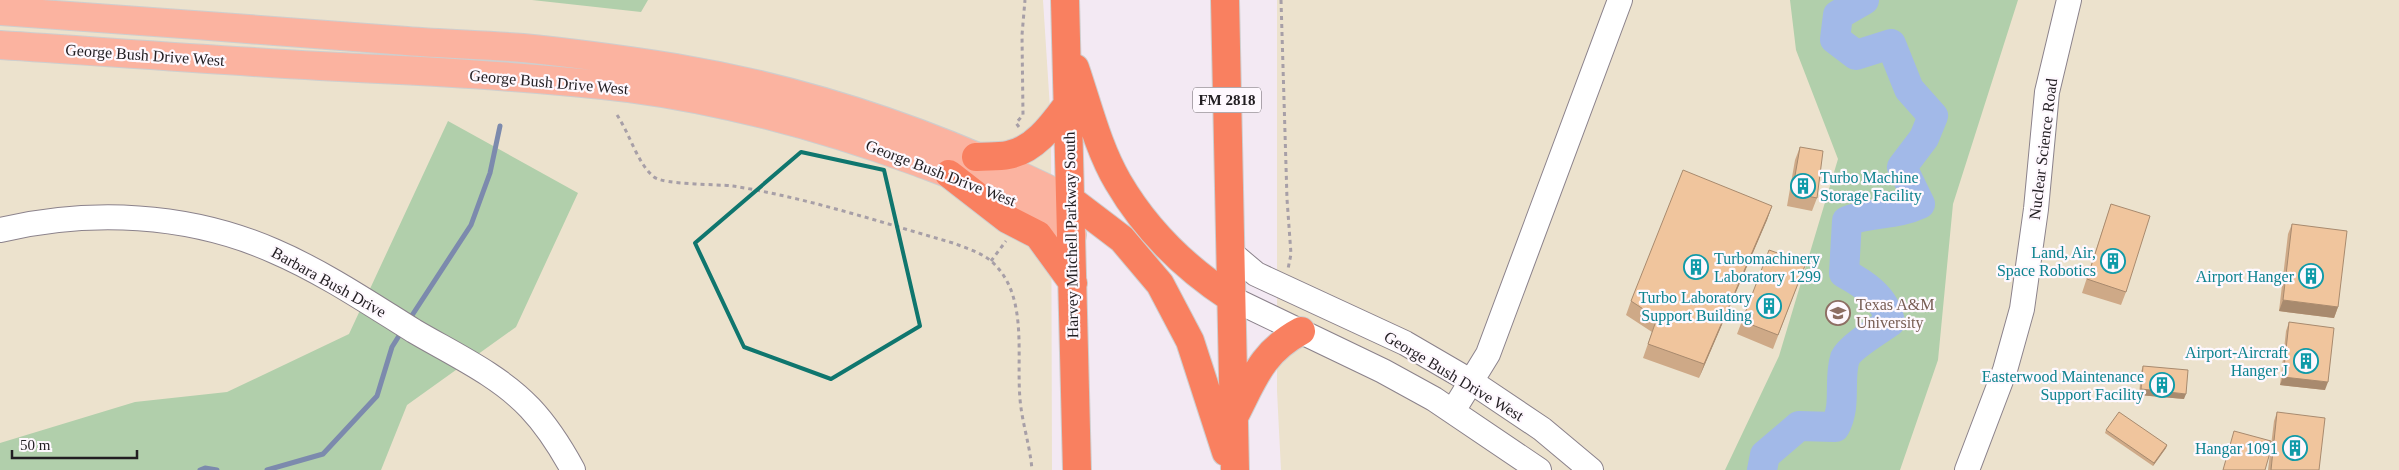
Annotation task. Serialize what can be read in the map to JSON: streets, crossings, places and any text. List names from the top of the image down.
{
  "streets": {
    "highway": ["FM 2818", "Harvey Mitchell Parkway South"],
    "main road": ["George Bush Drive West"],
    "street": ["Nuclear Science Road", "Barbara Bush Drive"]
  },
  "crossings": [
    ["George Bush Drive West", "FM 2818"],
    ["George Bush Drive West", "Harvey Mitchell Parkway South"]
  ],
  "places": {
    "building": [
      "Turbo Machine Storage Facility",
      "Land, Air, Space Robotics",
      "Turbomachinery Laboratory 1299",
      "Airport Hanger",
      "Turbo Laboratory Support Building",
      "Airport-Aircraft Hanger J",
      "Easterwood Maintenance Support Facility",
      "Hangar 1091"
    ],
    "school or university": ["Texas A&M University"]
  },
  "scale_bar": "50 m"
}
